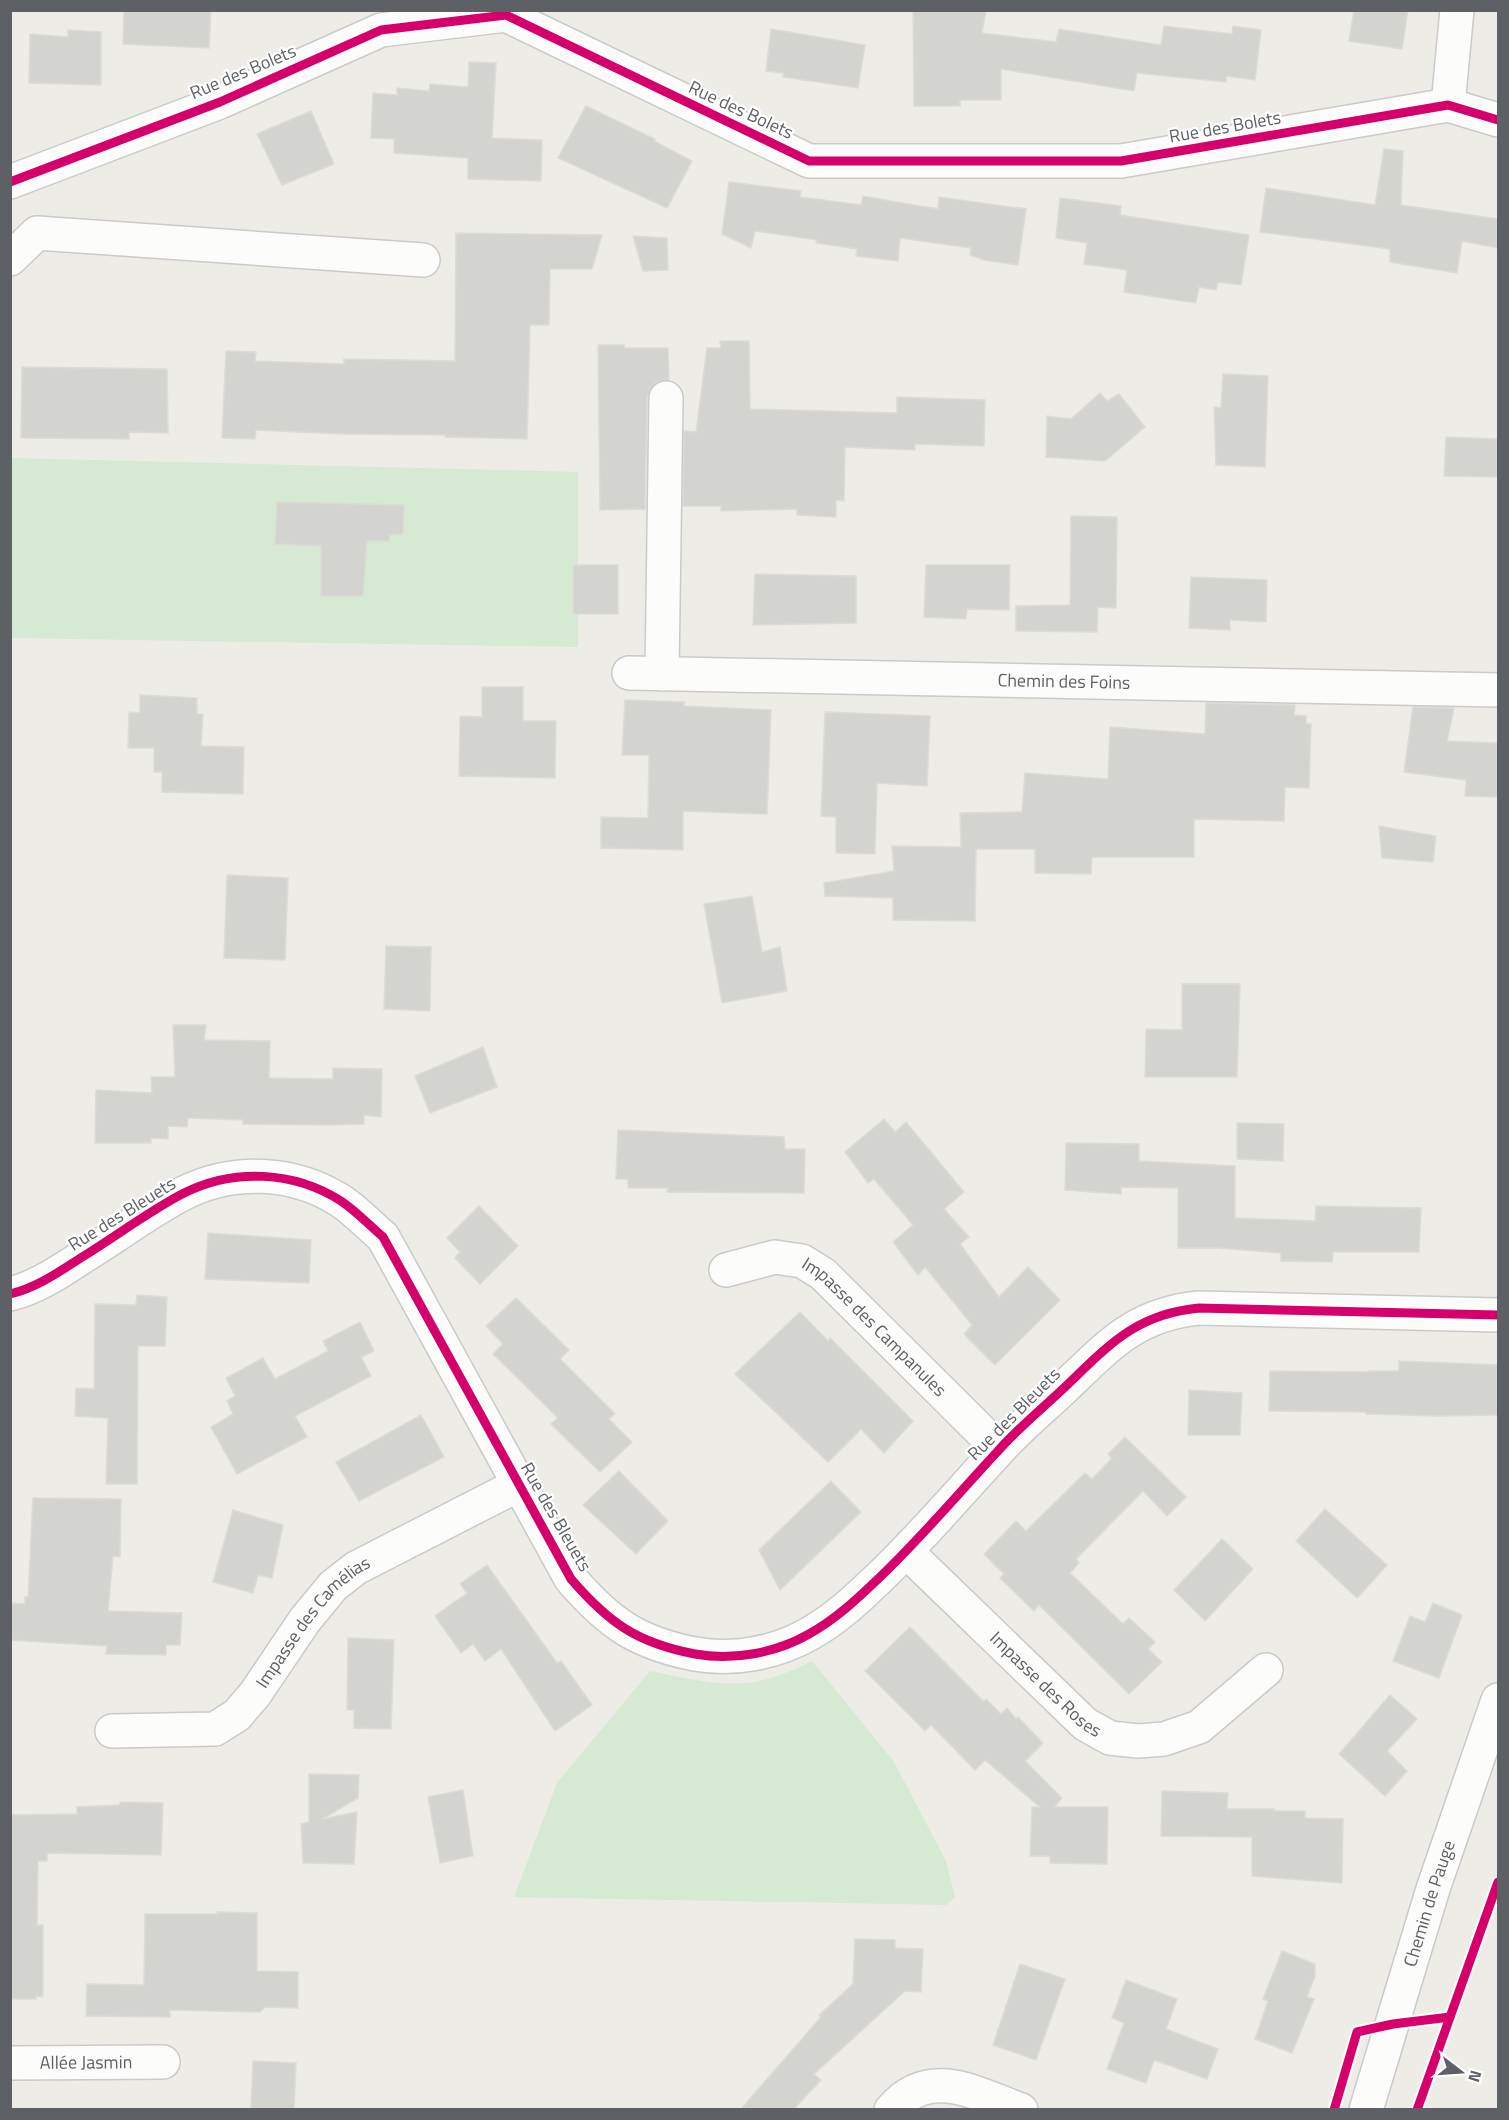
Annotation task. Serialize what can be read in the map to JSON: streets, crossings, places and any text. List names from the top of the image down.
{
  "streets": {
    "street": [
      "Rue des Bolets",
      "Chemin des Foins",
      "Rue des Bleuets",
      "Impasse des Campanules",
      "Impasse des Camélias",
      "Impasse des Roses",
      "Chemin de Pauge",
      "Allée Jasmin"
    ]
  },
  "crossings": [
    ["Rue des Bleuets", "Impasse des Campanules"],
    ["Rue des Bleuets", "Impasse des Camélias"],
    ["Rue des Bleuets", "Impasse des Roses"]
  ],
  "north": "right"
}
